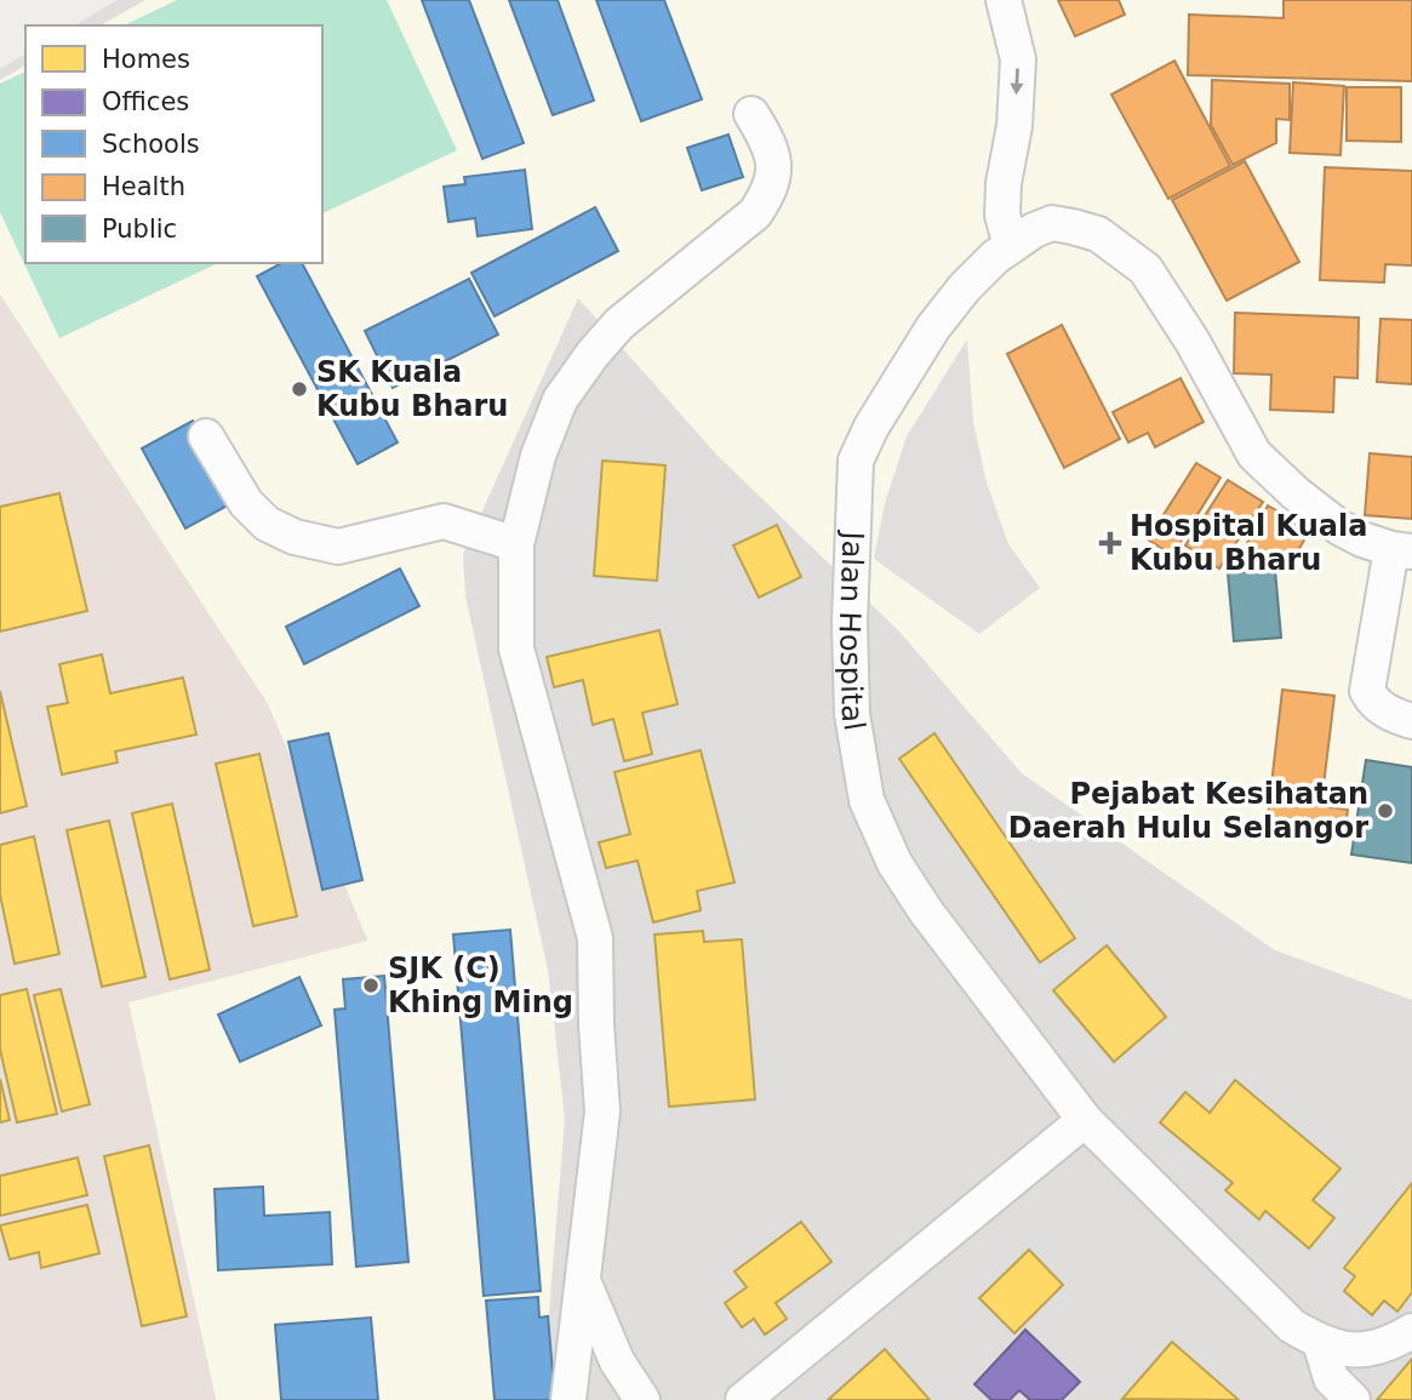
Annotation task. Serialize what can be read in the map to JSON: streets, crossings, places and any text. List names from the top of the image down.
{
  "streets": {
    "street": ["Jalan Hospital"]
  },
  "places": {
    "other": ["SK Kuala Kubu Bharu", "Pejabat Kesihatan Daerah Hulu Selangor", "SJK (C) Khing Ming"],
    "health": ["Hospital Kuala Kubu Bharu"]
  },
  "legend": [
    "Homes",
    "Offices",
    "Schools",
    "Health",
    "Public"
  ]
}
